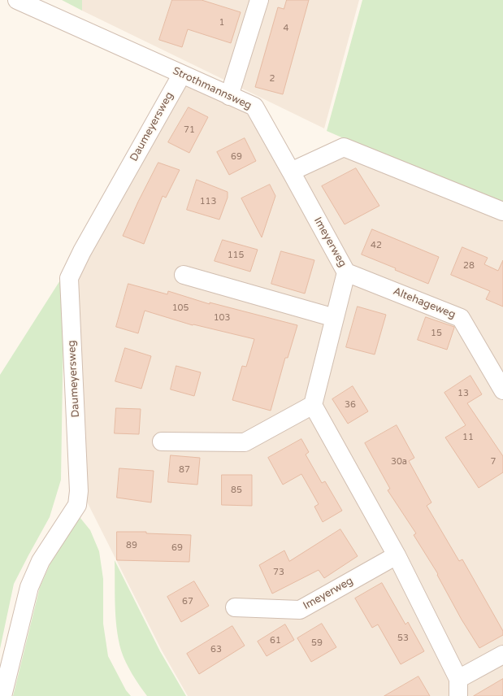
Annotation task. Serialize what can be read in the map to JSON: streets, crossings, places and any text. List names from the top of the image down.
{
  "streets": {
    "street": [
      "Strothmannsweg",
      "Daumeyersweg",
      "Imeyerweg",
      "Altehageweg"
    ]
  },
  "crossings": [
    ["Strothmannsweg", "Daumeyersweg"],
    ["Strothmannsweg", "Imeyerweg"],
    ["Imeyerweg", "Altehageweg"]
  ],
  "house_numbers": [
    "1",
    "4",
    "2",
    "71",
    "69",
    "113",
    "42",
    "115",
    "28",
    "105",
    "103",
    "15",
    "13",
    "36",
    "11",
    "30a",
    "7",
    "87",
    "85",
    "89",
    "69",
    "73",
    "67",
    "53",
    "61",
    "59",
    "63"
  ]
}
